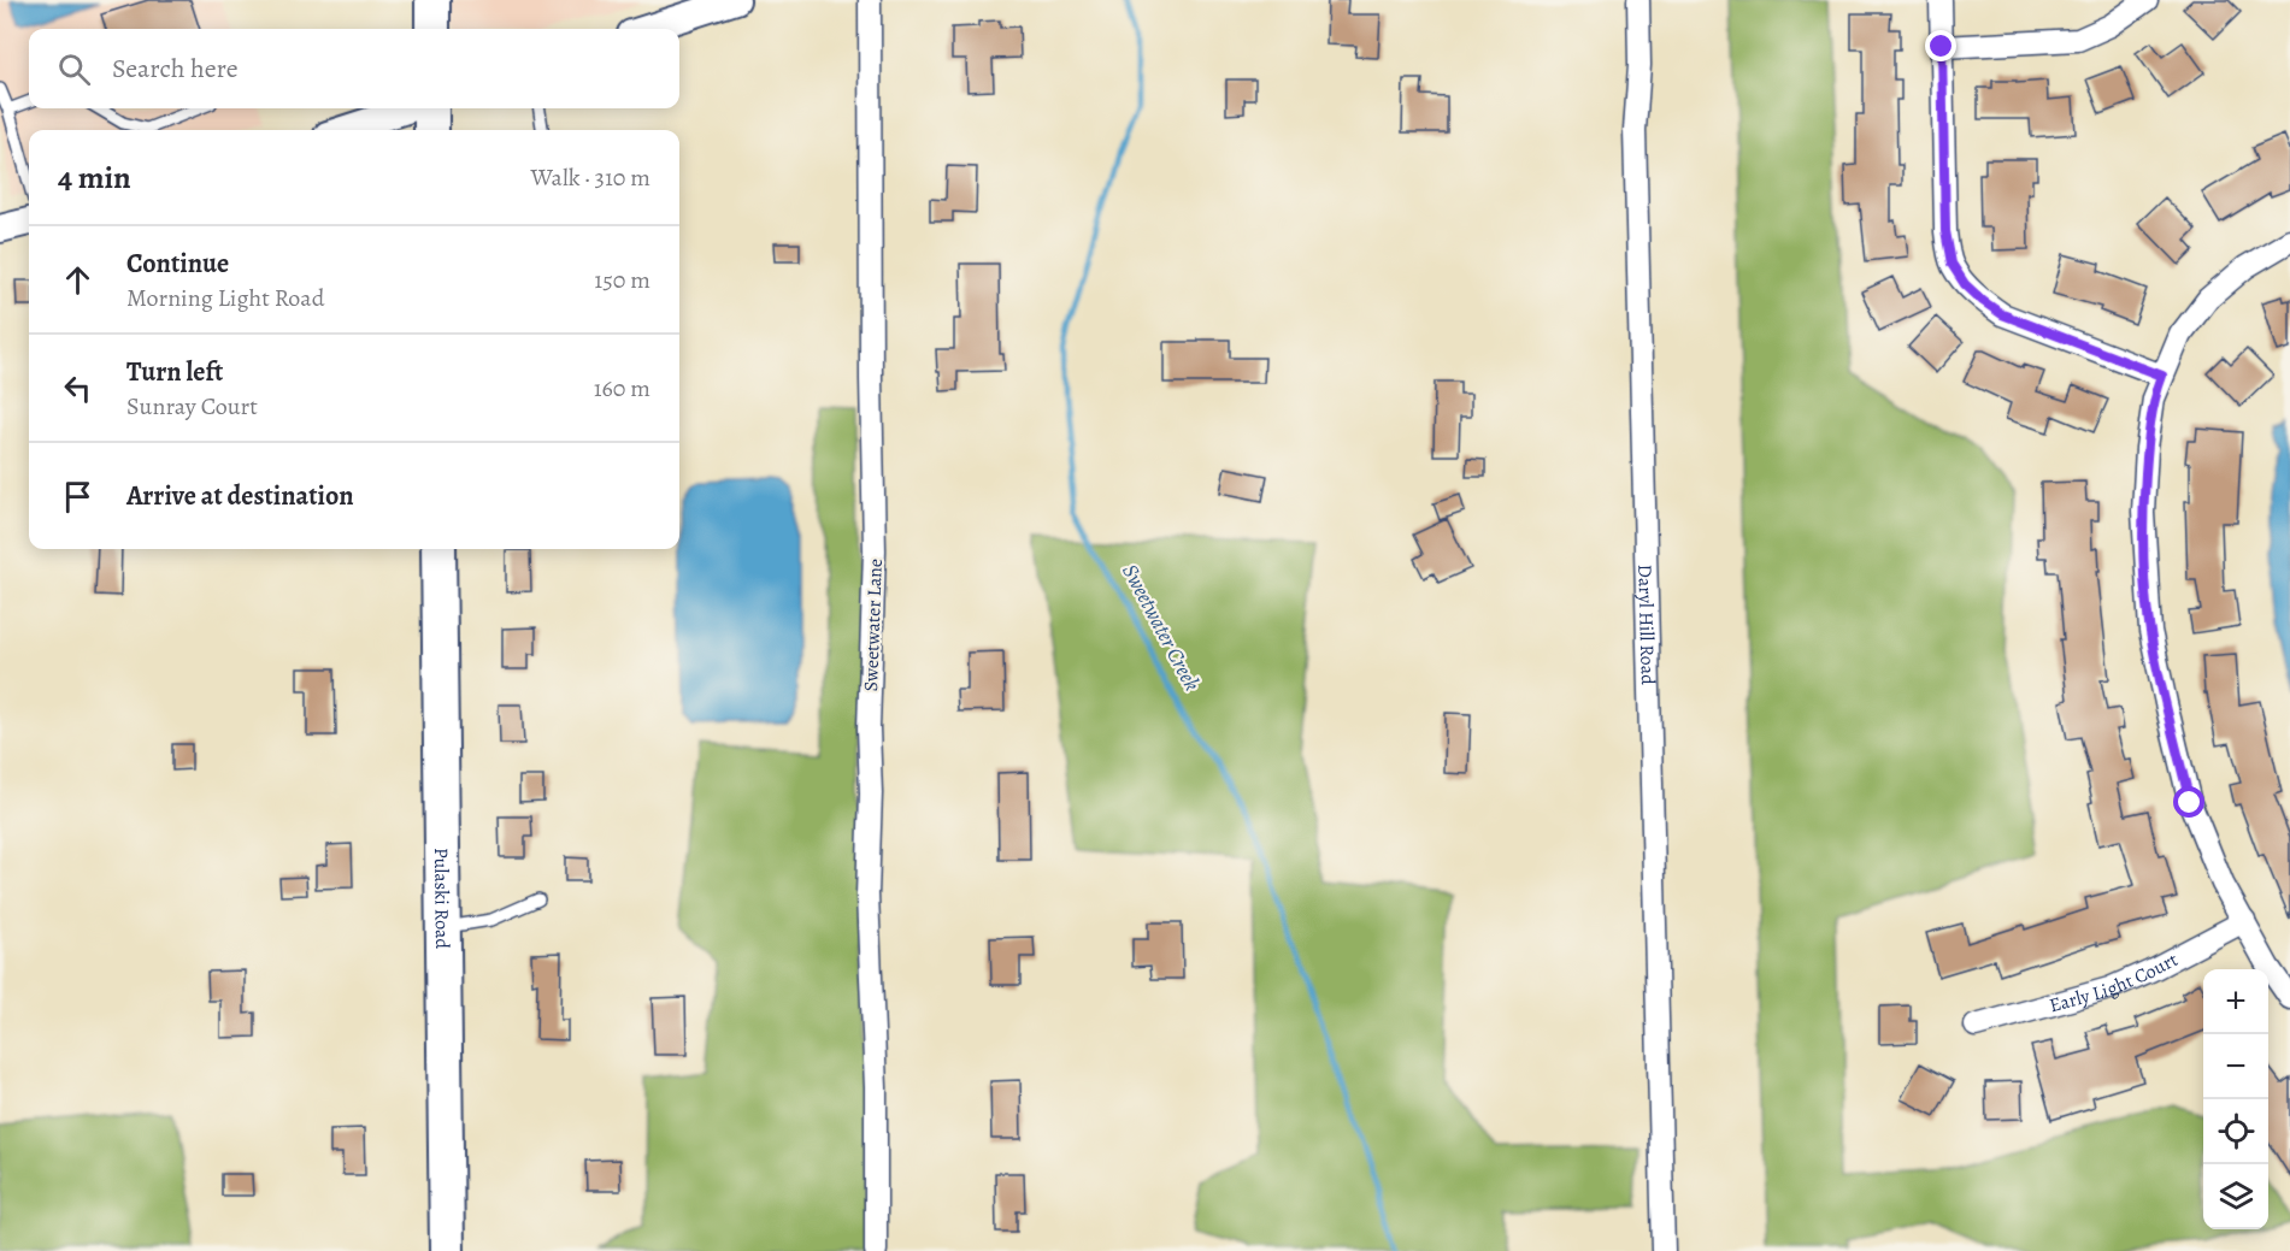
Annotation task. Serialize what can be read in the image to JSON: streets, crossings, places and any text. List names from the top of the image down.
{
  "streets": {
    "main road": ["Pulaski Road"],
    "street": ["Sweetwater Lane", "Daryl Hill Road", "Early Light Court"]
  },
  "water": ["Sweetwater Creek"],
  "page": {
    "search": "Search here",
    "heading": ["4 min", "Walk · 310 m"],
    "list": [
      ["Continue", "Morning Light Road", "150 m"],
      ["Turn left", "Sunray Court", "160 m"],
      "Arrive at destination"
    ],
    "map_buttons": ["+", "−"]
  }
}
